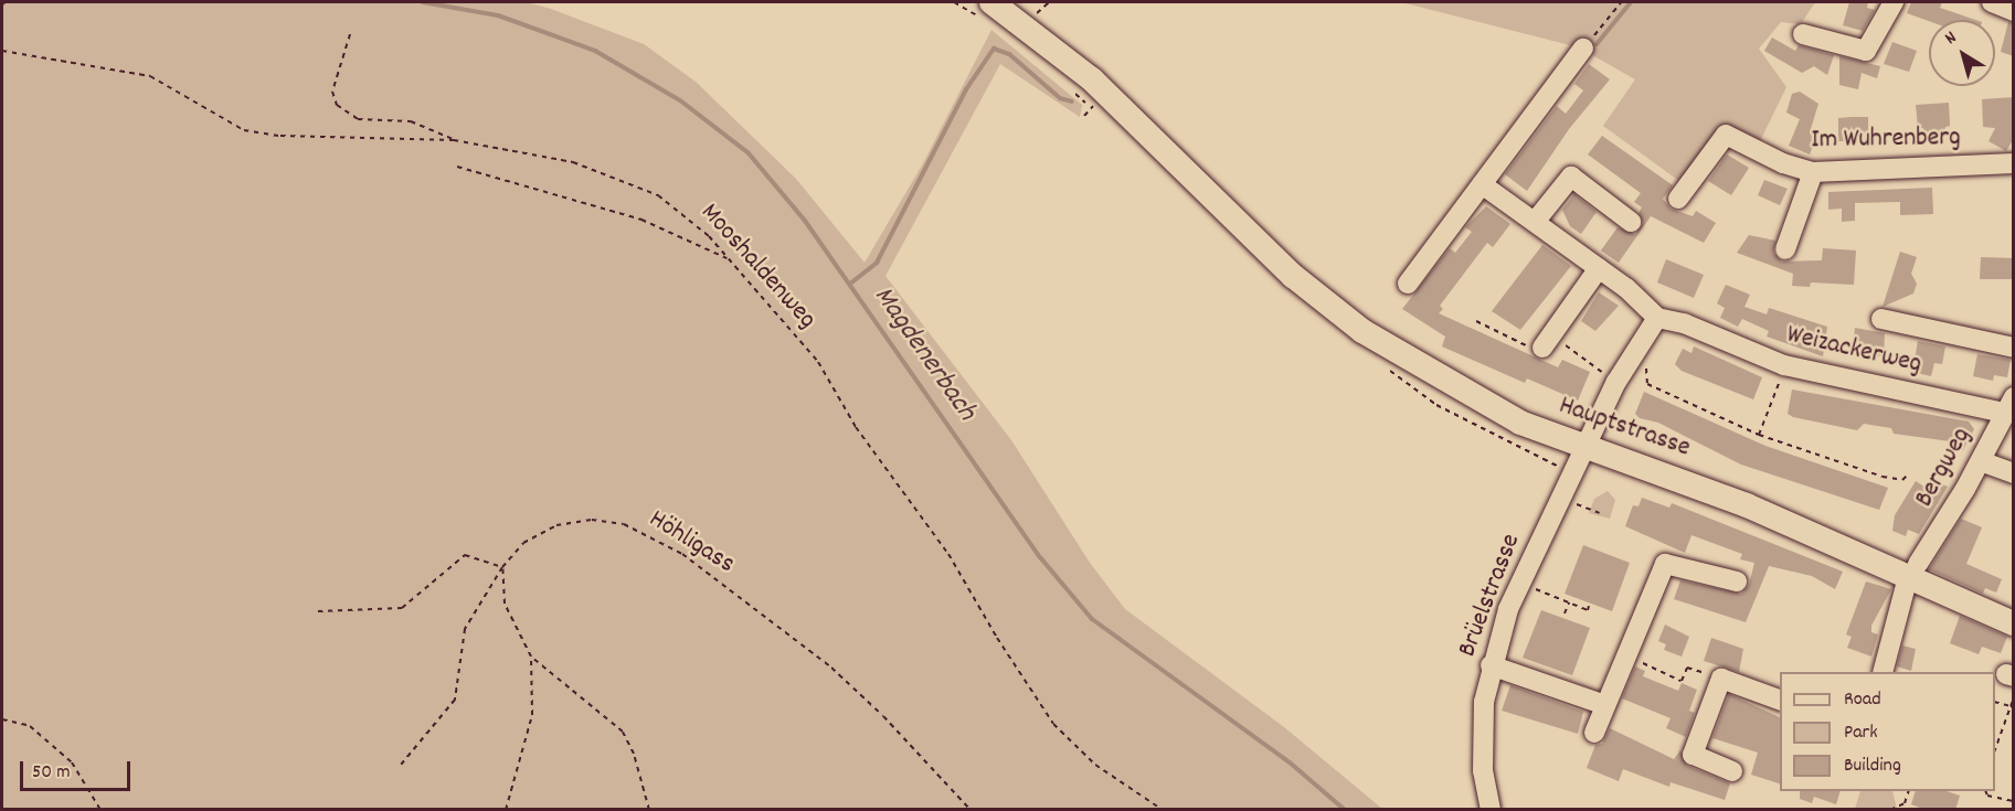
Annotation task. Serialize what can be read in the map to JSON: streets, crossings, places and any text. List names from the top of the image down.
{
  "streets": {
    "main road": ["Hauptstrasse"],
    "street": [
      "Im Wuhrenberg",
      "Weizackerweg",
      "Bergweg",
      "Brüelstrasse"
    ],
    "path": ["Mooshaldenweg", "Höhligass"]
  },
  "crossings": [
    ["Weizackerweg", "Bergweg"],
    ["Hauptstrasse", "Bergweg"],
    ["Hauptstrasse", "Brüelstrasse"]
  ],
  "water": ["Magdenerbach"],
  "legend": ["Road", "Park", "Building"],
  "scale_bar": "50 m",
  "north": "top left"
}
